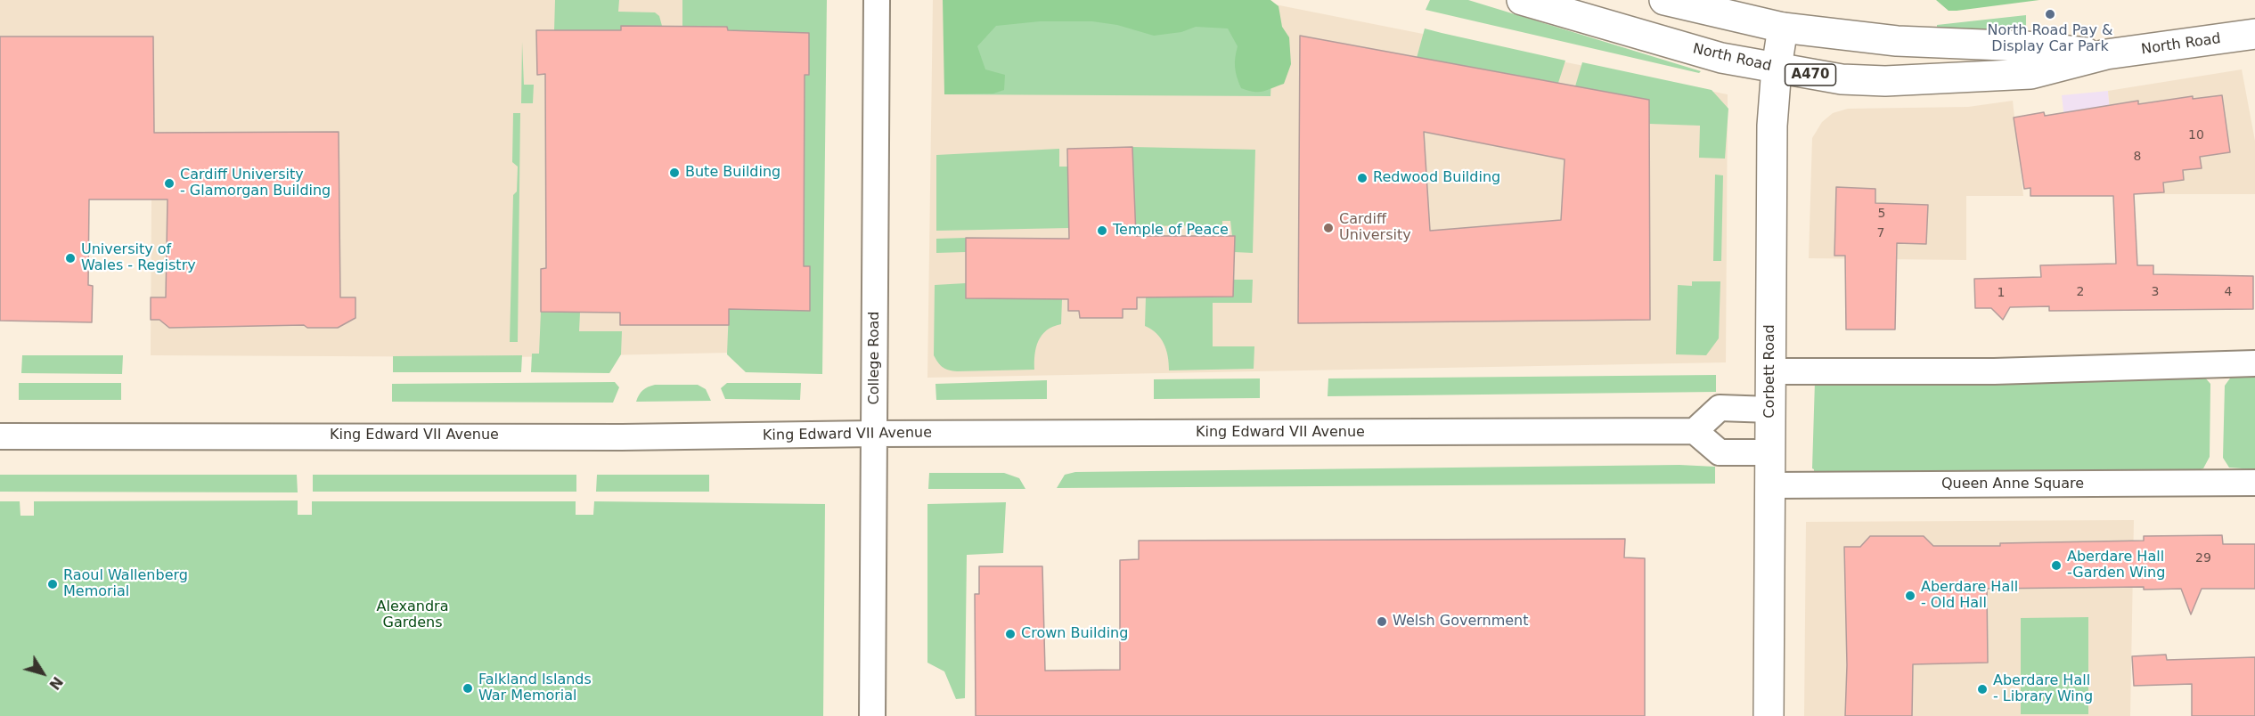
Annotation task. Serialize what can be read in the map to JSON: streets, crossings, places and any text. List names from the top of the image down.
{
  "streets": {
    "main road": ["North Road", "A470", "Corbett Road"],
    "street": ["College Road", "King Edward VII Avenue", "Queen Anne Square"]
  },
  "crossings": [
    ["North Road", "Corbett Road"],
    ["College Road", "King Edward VII Avenue"],
    ["Corbett Road", "Queen Anne Square"]
  ],
  "parks": ["Alexandra Gardens"],
  "places": [
    "North Road Pay & Display Car Park",
    "Bute Building",
    "Redwood Building",
    "Cardiff University - Glamorgan Building",
    "Cardiff University",
    "Temple of Peace",
    "University of Wales - Registry",
    "Aberdare Hall -Garden Wing",
    "Raoul Wallenberg Memorial",
    "Aberdare Hall - Old Hall",
    "Welsh Government",
    "Crown Building",
    "Falkland Islands War Memorial",
    "Aberdare Hall - Library Wing"
  ],
  "house_numbers": [
    "10",
    "8",
    "5",
    "7",
    "2",
    "3",
    "4",
    "1",
    "29"
  ],
  "north": "bottom right"
}
